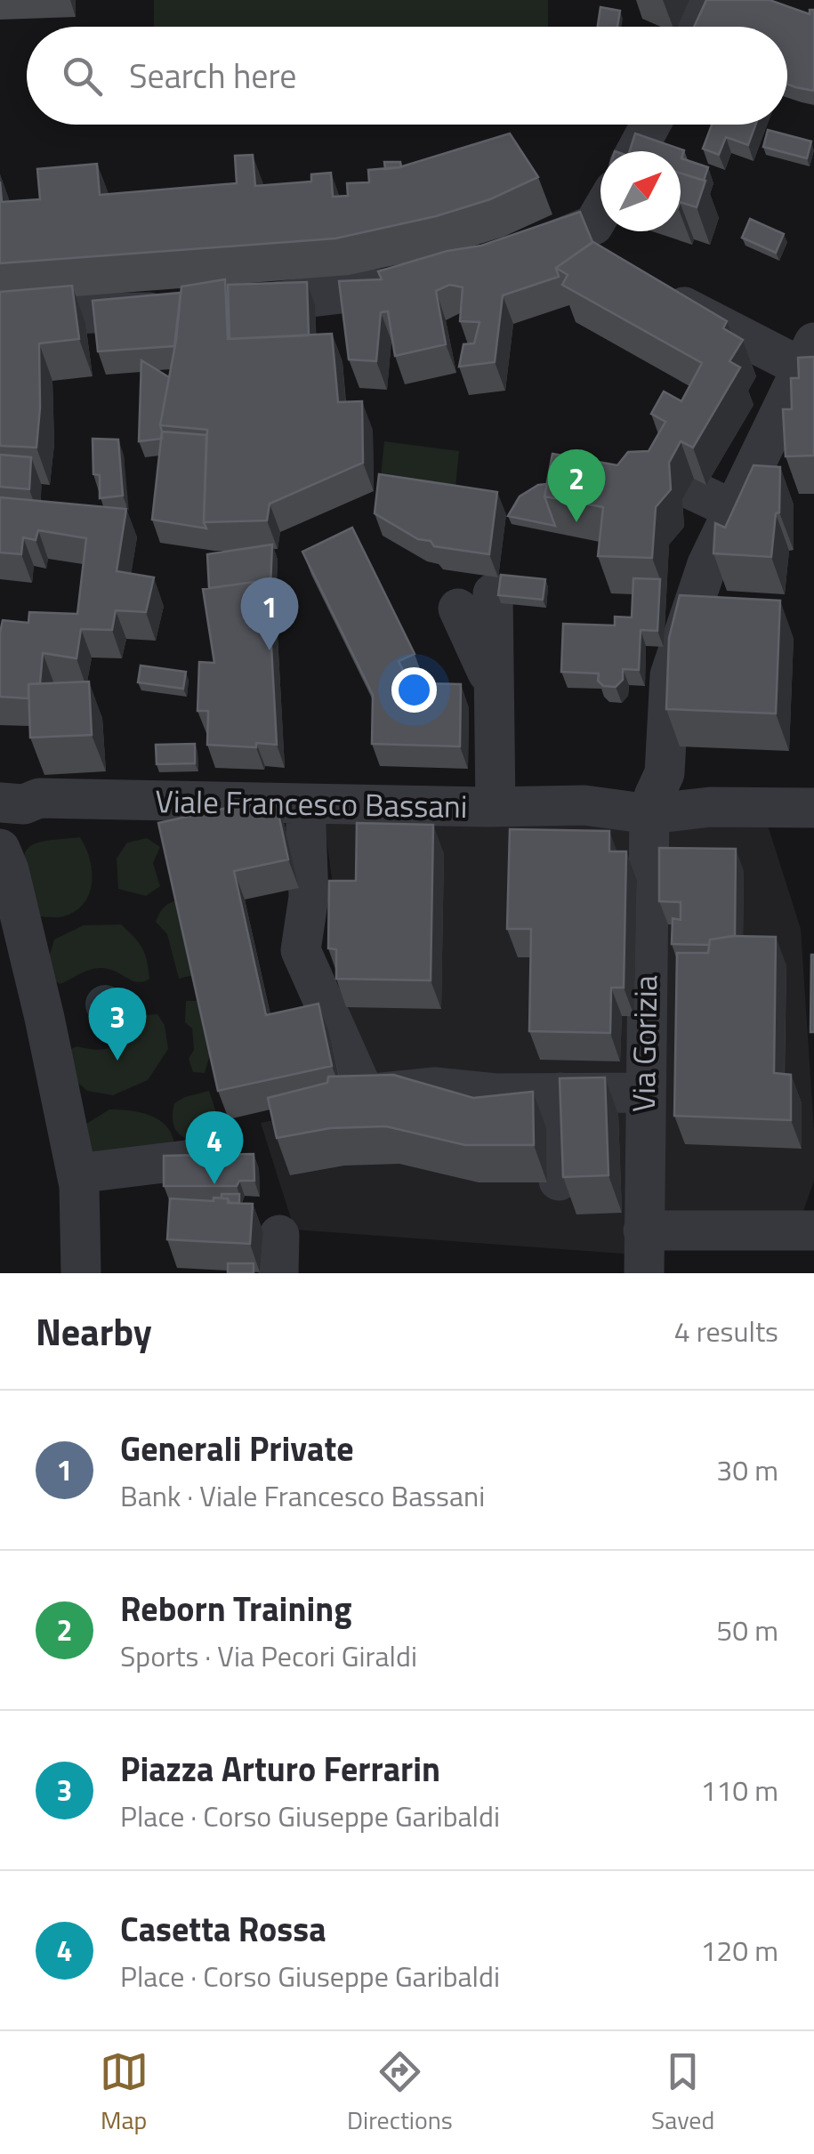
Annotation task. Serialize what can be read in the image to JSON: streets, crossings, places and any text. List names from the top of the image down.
{
  "streets": {
    "street": ["Viale Francesco Bassani", "Via Gorizia"]
  },
  "crossings": [
    ["Viale Francesco Bassani", "Via Gorizia"]
  ],
  "north": "top right",
  "page": {
    "search": "Search here",
    "pins": [
      "2",
      "1",
      "3",
      "4"
    ],
    "heading": ["Nearby", "4 results"],
    "list": [
      {
        "mark": "1",
        "name": "Generali Private",
        "note": "Bank · Viale Francesco Bassani",
        "value": "30 m"
      },
      {
        "mark": "2",
        "name": "Reborn Training",
        "note": "Sports · Via Pecori Giraldi",
        "value": "50 m"
      },
      {
        "mark": "3",
        "name": "Piazza Arturo Ferrarin",
        "note": "Place · Corso Giuseppe Garibaldi",
        "value": "110 m"
      },
      {
        "mark": "4",
        "name": "Casetta Rossa",
        "note": "Place · Corso Giuseppe Garibaldi",
        "value": "120 m"
      }
    ],
    "nav": ["Map", "Directions", "Saved"]
  }
}
